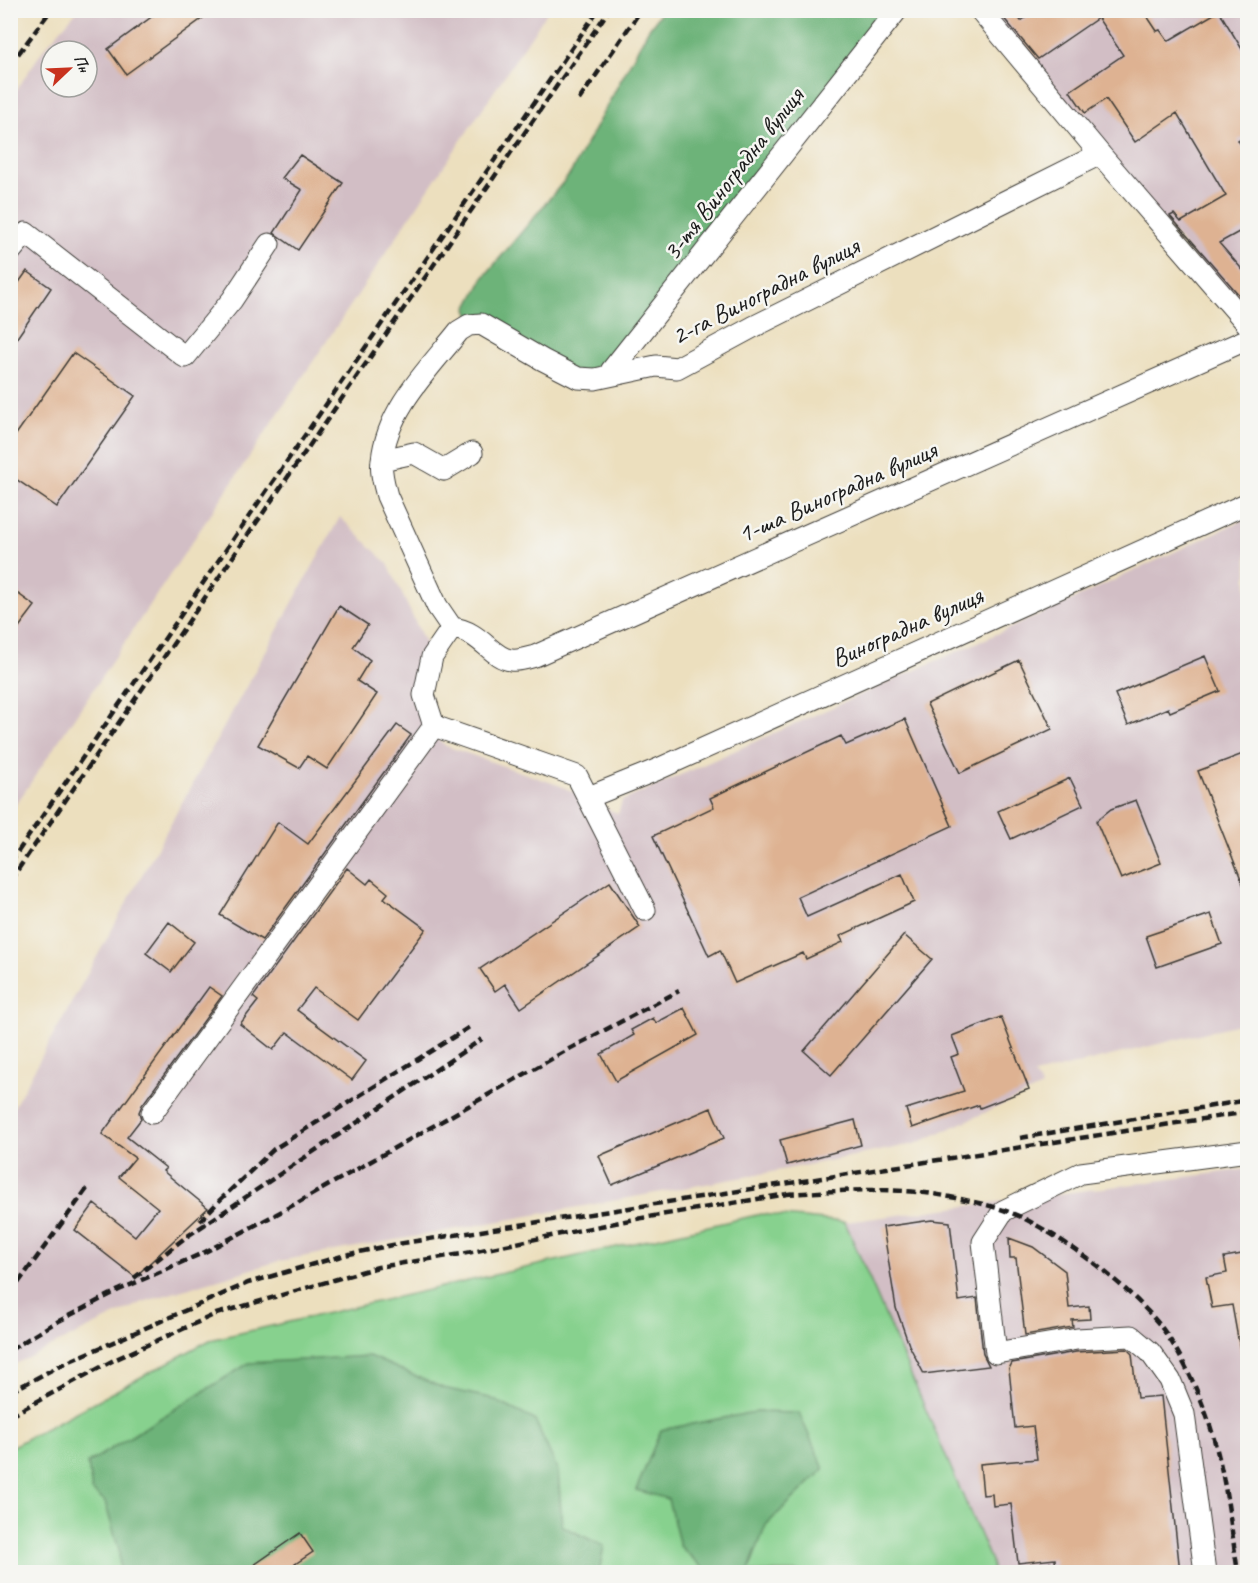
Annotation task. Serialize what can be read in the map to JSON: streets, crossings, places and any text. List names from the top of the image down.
{
  "streets": {
    "street": [
      "3-тя Виноградна вулиця",
      "2-га Виноградна вулиця",
      "1-ша Виноградна вулиця",
      "Виноградна вулиця"
    ]
  },
  "crossings": [
    ["2-га Виноградна вулиця", "1-ша Виноградна вулиця"]
  ],
  "north": "top right"
}
